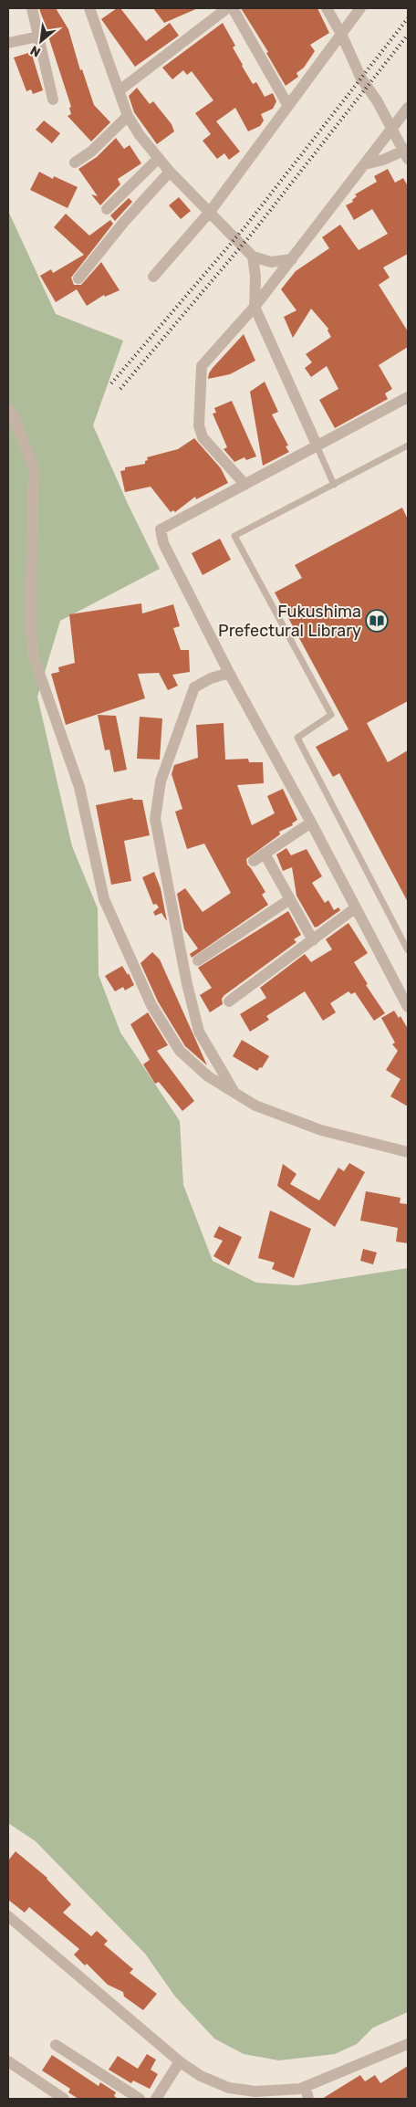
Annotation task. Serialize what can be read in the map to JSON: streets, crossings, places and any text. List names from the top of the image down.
{
  "places": {
    "library": ["Fukushima Prefectural Library"]
  },
  "north": "bottom left"
}
